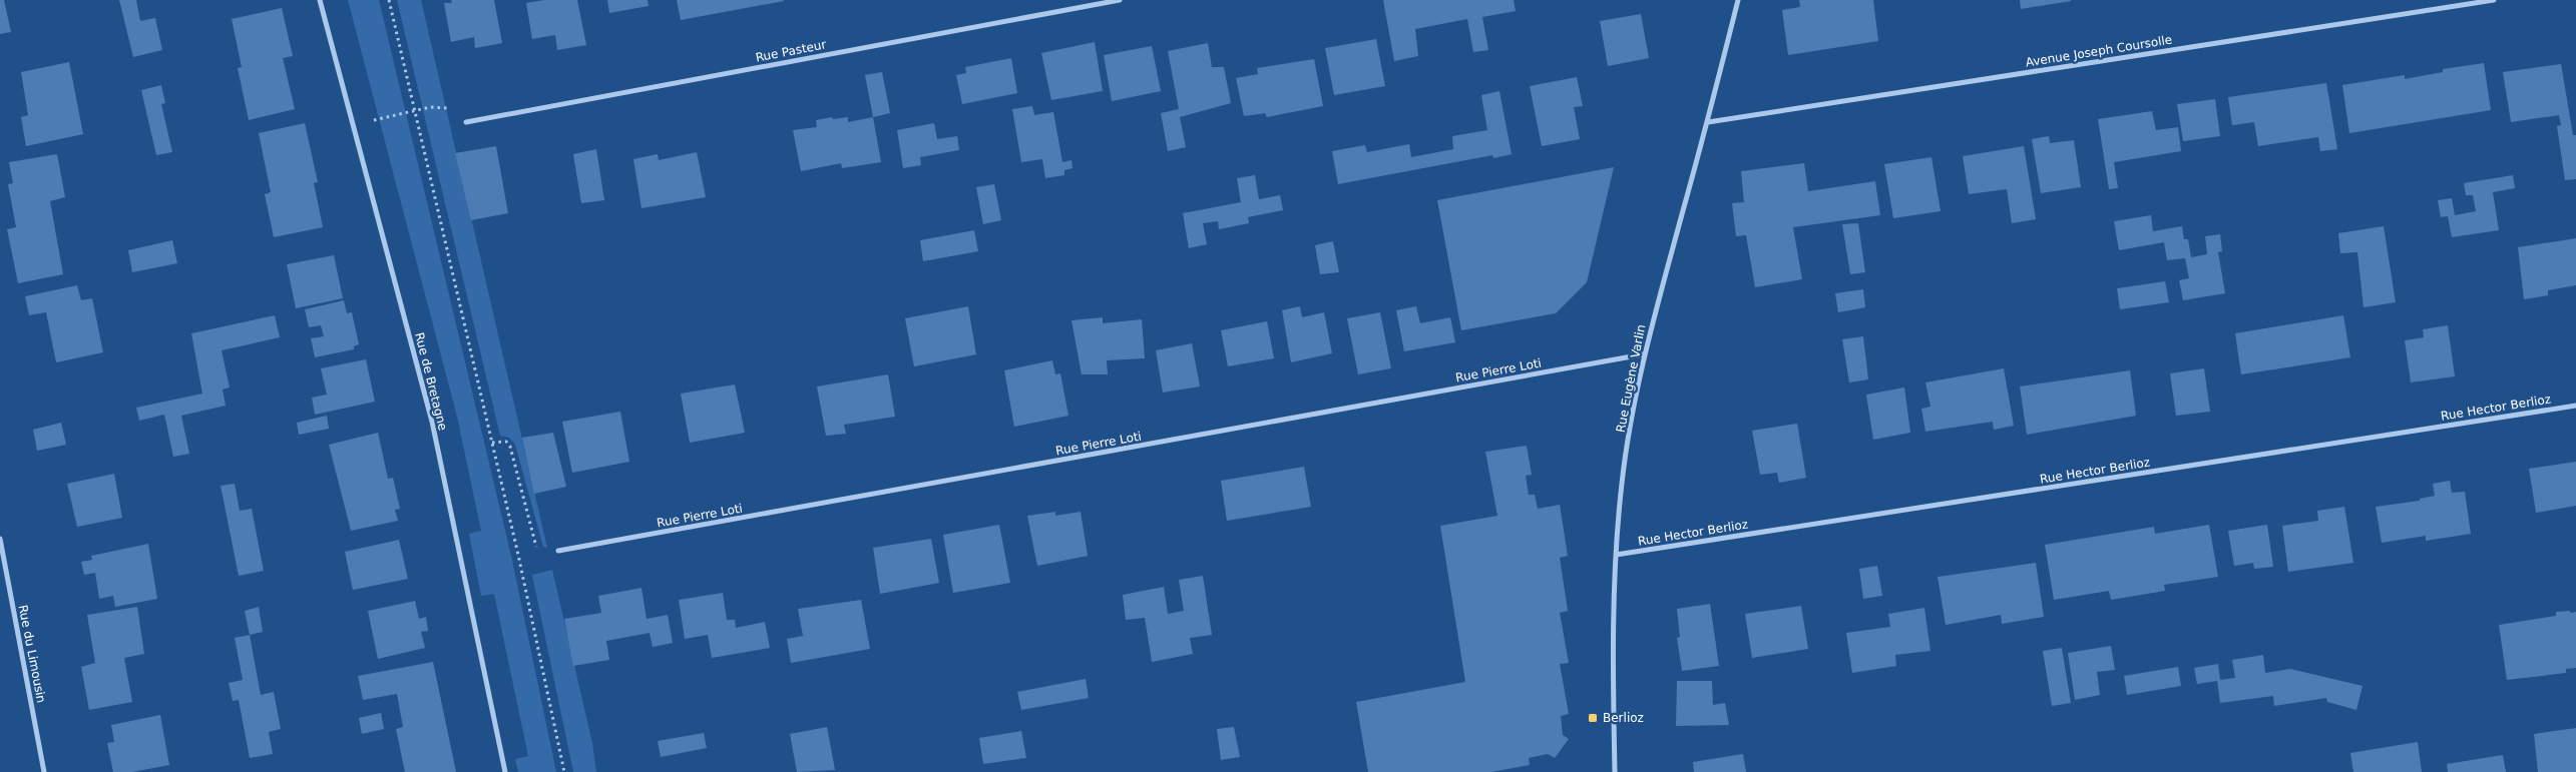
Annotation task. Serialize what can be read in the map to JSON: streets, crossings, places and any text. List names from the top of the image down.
{
  "streets": {
    "street": [
      "Rue Pasteur",
      "Avenue Joseph Coursolle",
      "Rue Pierre Loti",
      "Rue Eugène Varlin",
      "Rue de Bretagne",
      "Rue Hector Berlioz",
      "Rue du Limousin"
    ]
  },
  "crossings": [
    ["Avenue Joseph Coursolle", "Rue Eugène Varlin"],
    ["Rue Pierre Loti", "Rue Eugène Varlin"],
    ["Rue Eugène Varlin", "Rue Hector Berlioz"]
  ],
  "places": {
    "transit": ["Berlioz"]
  }
}
